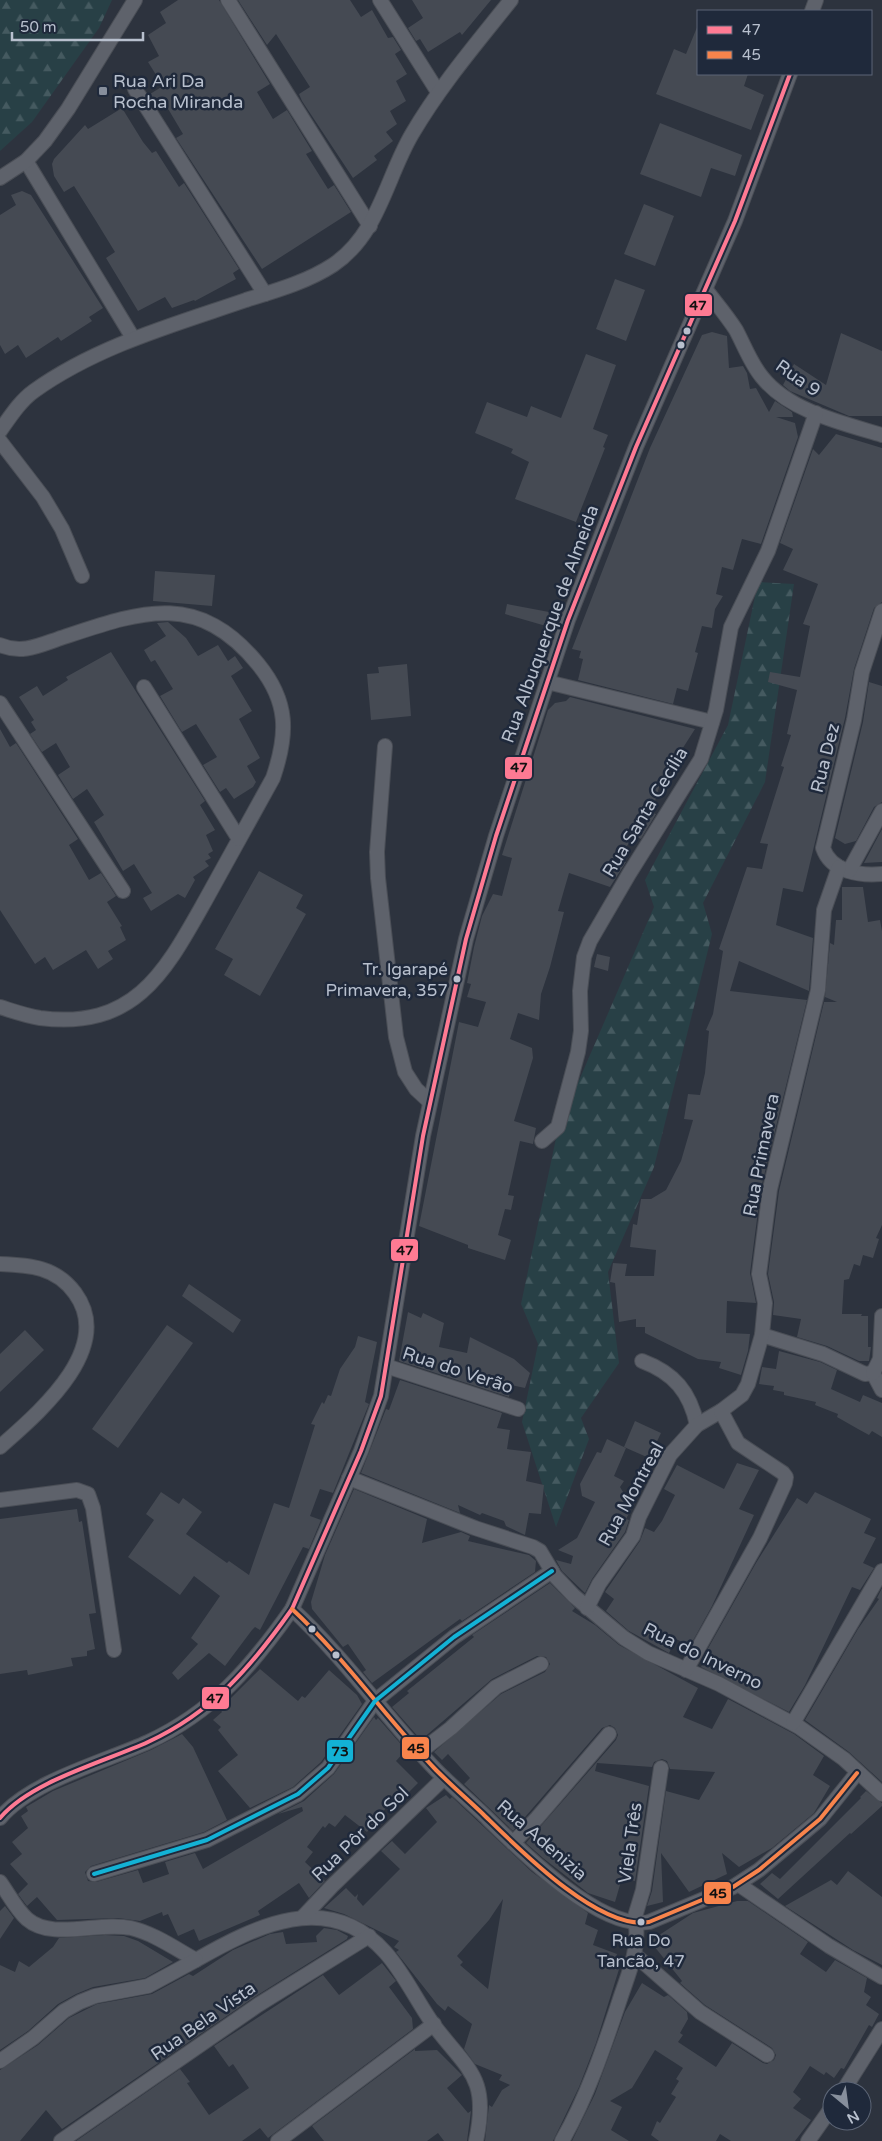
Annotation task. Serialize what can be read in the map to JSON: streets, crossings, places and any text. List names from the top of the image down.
{
  "streets": {
    "street": [
      "Rua 9",
      "Rua Albuquerque de Almeida",
      "Rua Dez",
      "Rua Santa Cecília",
      "Rua Primavera",
      "Rua do Verão",
      "Rua Montreal",
      "Rua do Inverno",
      "Rua Pôr do Sol",
      "Rua Adenizia",
      "Viela Três",
      "Rua Bela Vista"
    ]
  },
  "crossings": [
    ["Rua 9", "Rua Albuquerque de Almeida"],
    ["Rua 9", "Rua Santa Cecília"],
    ["Rua Albuquerque de Almeida", "Rua do Verão"],
    ["Rua Albuquerque de Almeida", "Rua do Inverno"],
    ["Rua Albuquerque de Almeida", "Rua Adenizia"],
    ["Rua Dez", "Rua Primavera"],
    ["Rua Primavera", "Rua Montreal"],
    ["Rua Montreal", "Rua do Inverno"],
    ["Rua Pôr do Sol", "Rua Adenizia"],
    ["Rua Adenizia", "Viela Três"]
  ],
  "places": {
    "transit": ["Rua Ari Da Rocha Miranda"],
    "other": ["Tr. Igarapé Primavera, 357", "Rua Do Tancão, 47"]
  },
  "lines": ["transit line 47", "transit line 73", "transit line 45"],
  "legend": ["47", "45"],
  "scale_bar": "50 m",
  "north": "bottom right"
}
